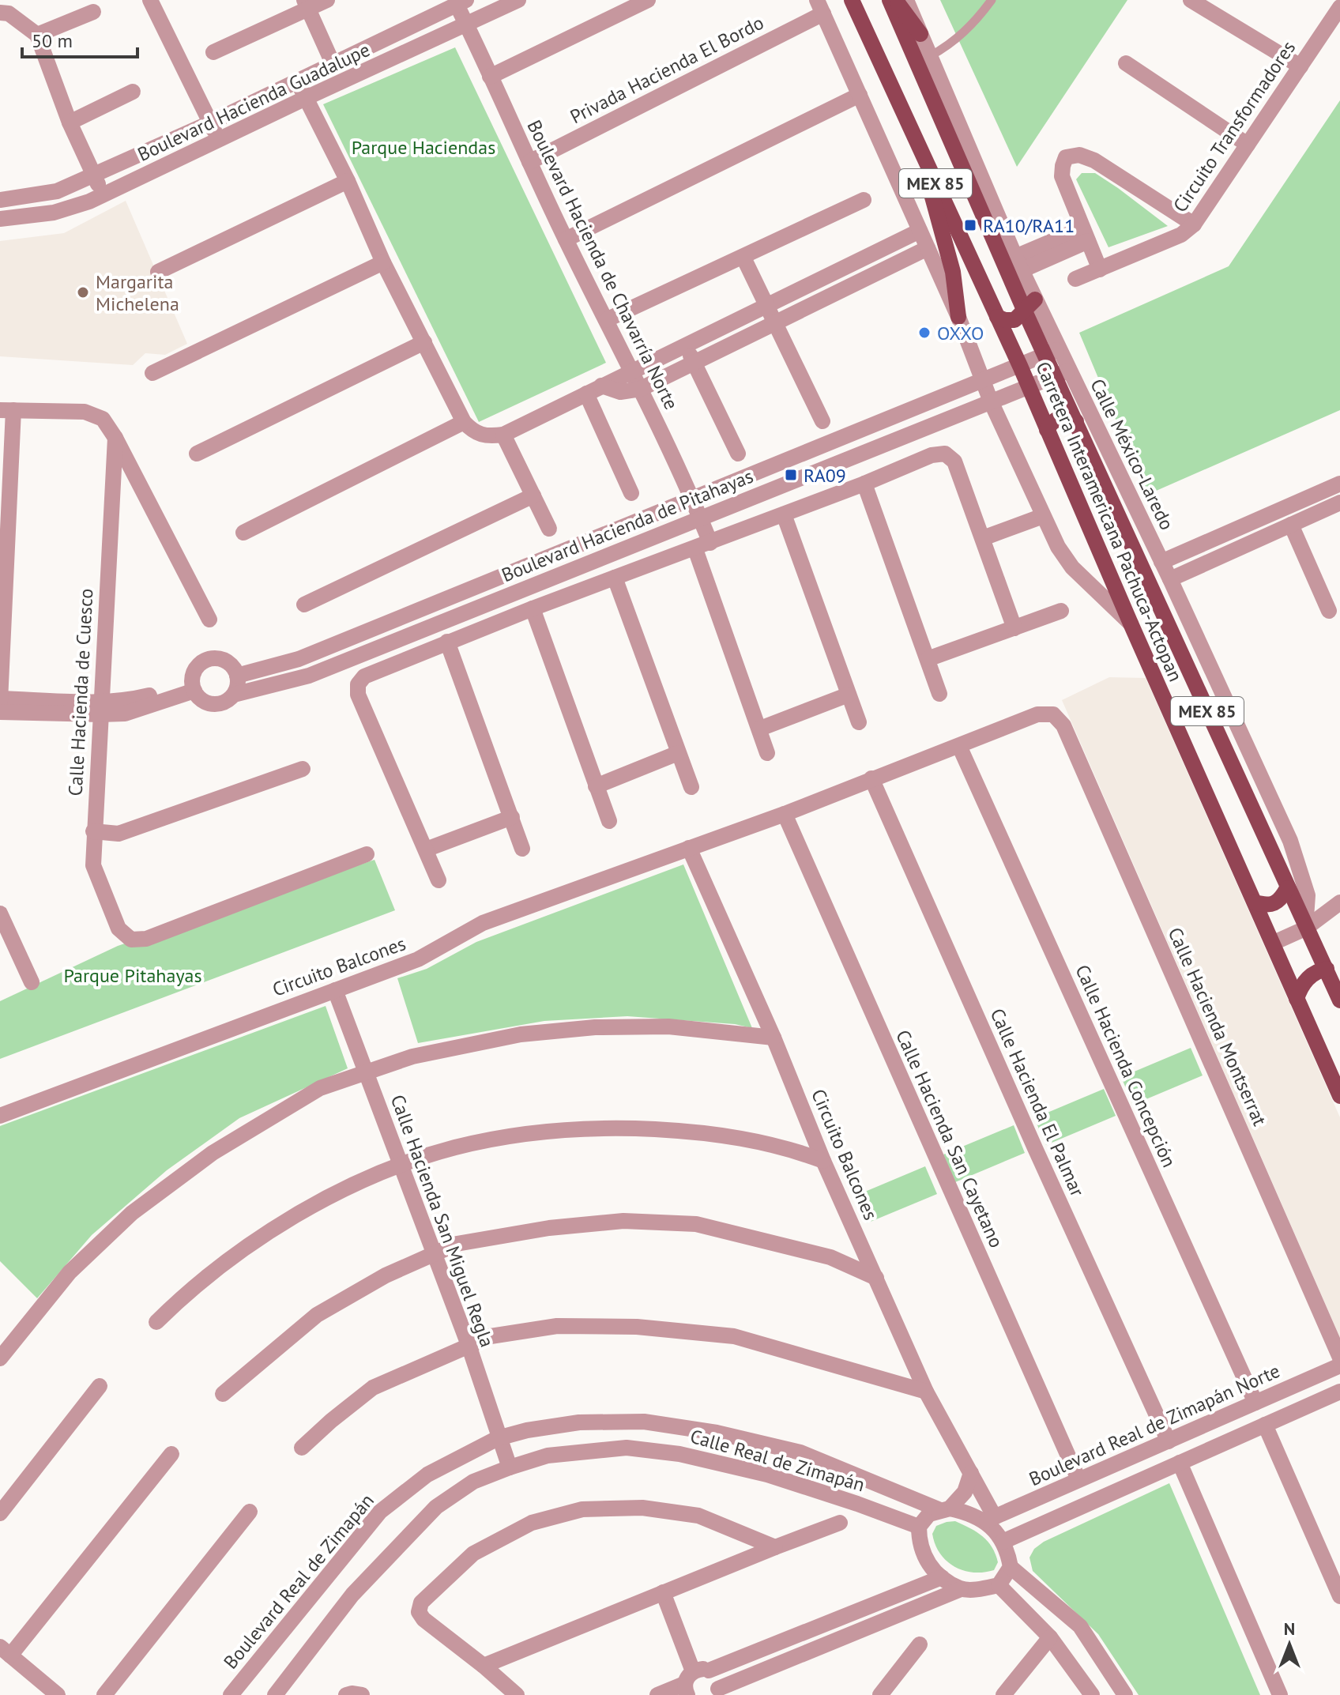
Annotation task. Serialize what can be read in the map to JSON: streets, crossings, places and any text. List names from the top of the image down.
{
  "streets": {
    "main road": ["MEX 85", "Carretera Interamericana Pachuca-Actopan"],
    "street": [
      "Privada Hacienda El Bordo",
      "Boulevard Hacienda Guadalupe",
      "Circuito Transformadores",
      "Boulevard Hacienda de Chavarría Norte",
      "Calle México-Laredo",
      "Boulevard Hacienda de Pitahayas",
      "Calle Hacienda de Cuesco",
      "Circuito Balcones",
      "Calle Hacienda Montserrat",
      "Calle Hacienda Concepción",
      "Calle Hacienda El Palmar",
      "Calle Hacienda San Cayetano",
      "Calle Hacienda San Miguel Regla",
      "Boulevard Real de Zimapán Norte",
      "Calle Real de Zimapán",
      "Boulevard Real de Zimapán"
    ]
  },
  "crossings": [
    ["Privada Hacienda El Bordo", "Boulevard Hacienda de Chavarría Norte"],
    ["Boulevard Hacienda Guadalupe", "Boulevard Hacienda de Chavarría Norte"],
    ["Boulevard Hacienda de Chavarría Norte", "Boulevard Hacienda de Pitahayas"],
    ["Calle México-Laredo", "Carretera Interamericana Pachuca-Actopan"],
    ["Calle México-Laredo", "Boulevard Hacienda de Pitahayas"],
    ["Carretera Interamericana Pachuca-Actopan", "Boulevard Hacienda de Pitahayas"],
    ["Circuito Balcones", "Calle Hacienda Montserrat"],
    ["Circuito Balcones", "Calle Hacienda Concepción"],
    ["Circuito Balcones", "Calle Hacienda El Palmar"],
    ["Circuito Balcones", "Calle Hacienda San Cayetano"],
    ["Circuito Balcones", "Calle Hacienda San Miguel Regla"],
    ["Circuito Balcones", "Boulevard Real de Zimapán Norte"],
    ["Circuito Balcones", "Calle Real de Zimapán"],
    ["Calle Hacienda Concepción", "Boulevard Real de Zimapán Norte"],
    ["Calle Hacienda El Palmar", "Boulevard Real de Zimapán Norte"],
    ["Calle Hacienda San Cayetano", "Boulevard Real de Zimapán Norte"],
    ["Calle Hacienda San Miguel Regla", "Calle Real de Zimapán"],
    ["Calle Hacienda San Miguel Regla", "Boulevard Real de Zimapán"],
    ["Boulevard Real de Zimapán Norte", "Calle Real de Zimapán"],
    ["Calle Real de Zimapán", "Boulevard Real de Zimapán"]
  ],
  "parks": ["Parque Haciendas", "Parque Pitahayas"],
  "places": {
    "transit": ["RA10/RA11", "RA09"],
    "other": ["Margarita Michelena", "OXXO"]
  },
  "scale_bar": "50 m",
  "north": "top"
}
